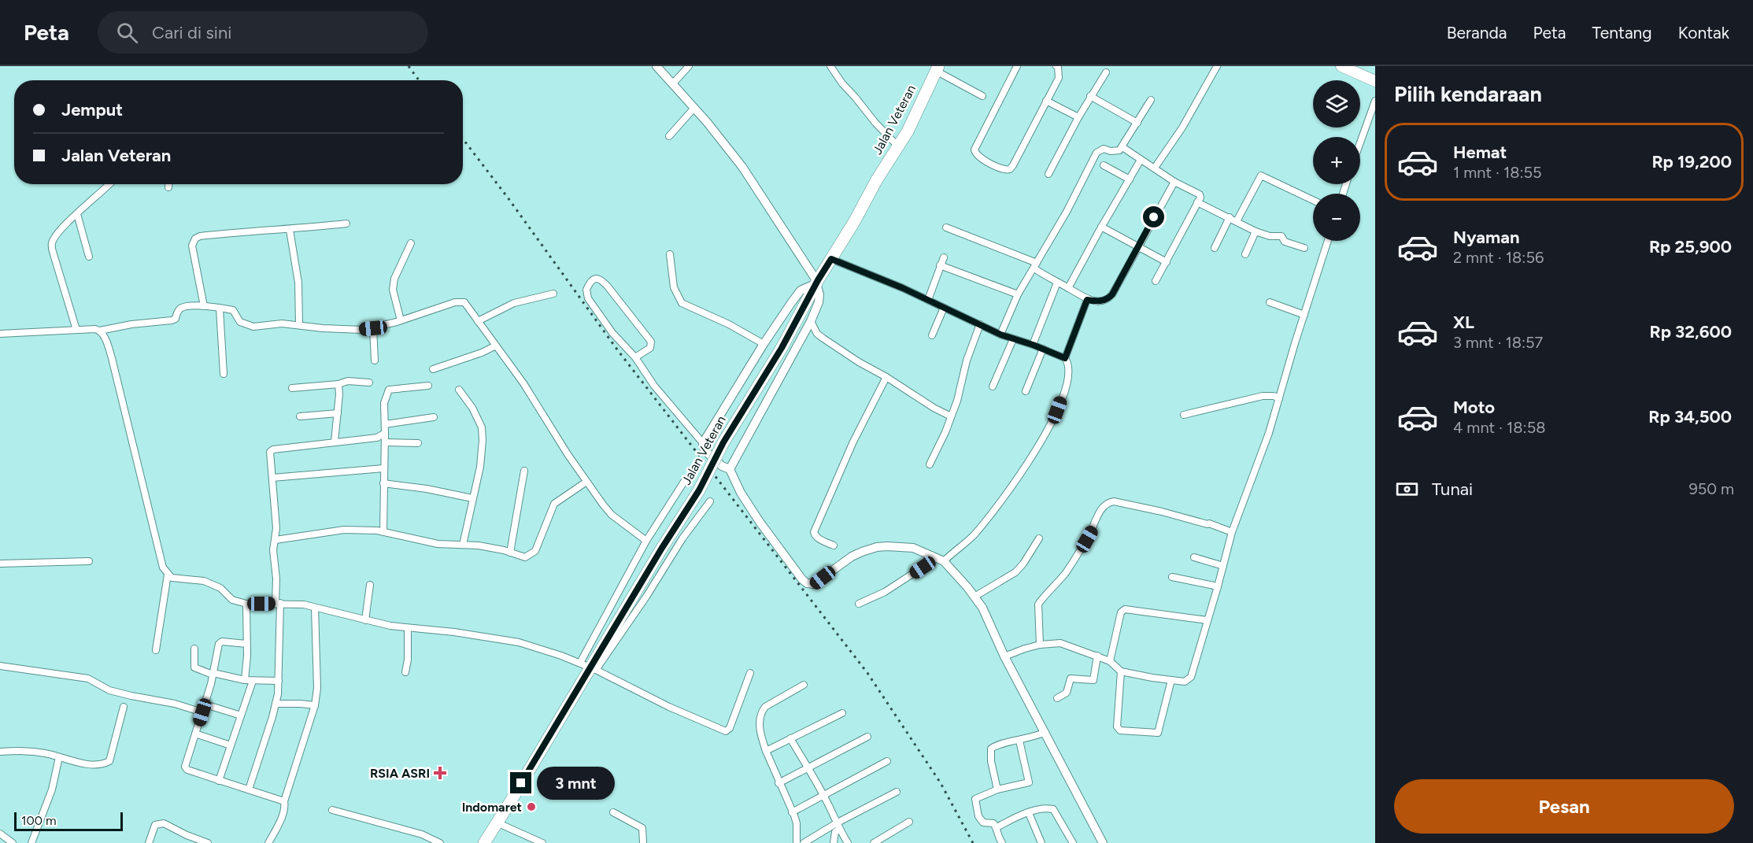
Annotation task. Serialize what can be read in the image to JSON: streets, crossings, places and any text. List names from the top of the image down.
{
  "streets": {
    "highway": ["Jalan Veteran"]
  },
  "places": {
    "health": ["RSIA ASRI"],
    "other": ["Indomaret"]
  },
  "scale_bar": "100 m",
  "page": {
    "header": "Peta",
    "search": "Cari di sini",
    "nav": [
      "Beranda",
      "Peta",
      "Tentang",
      "Kontak"
    ],
    "heading": "Pilih kendaraan",
    "map_buttons": ["+", "−"],
    "banner": ["Jemput", "Jalan Veteran"],
    "list": [
      {
        "name": "Hemat",
        "note": "1 mnt · 18:55",
        "value": "Rp 19,200"
      },
      {
        "name": "Nyaman",
        "note": "2 mnt · 18:56",
        "value": "Rp 25,900"
      },
      {
        "name": "XL",
        "note": "3 mnt · 18:57",
        "value": "Rp 32,600"
      },
      {
        "name": "Moto",
        "note": "4 mnt · 18:58",
        "value": "Rp 34,500"
      }
    ],
    "pay": ["Tunai", "950 m"],
    "bubble": "3 mnt",
    "buttons": "Pesan",
    "scale": "100 m"
  }
}
